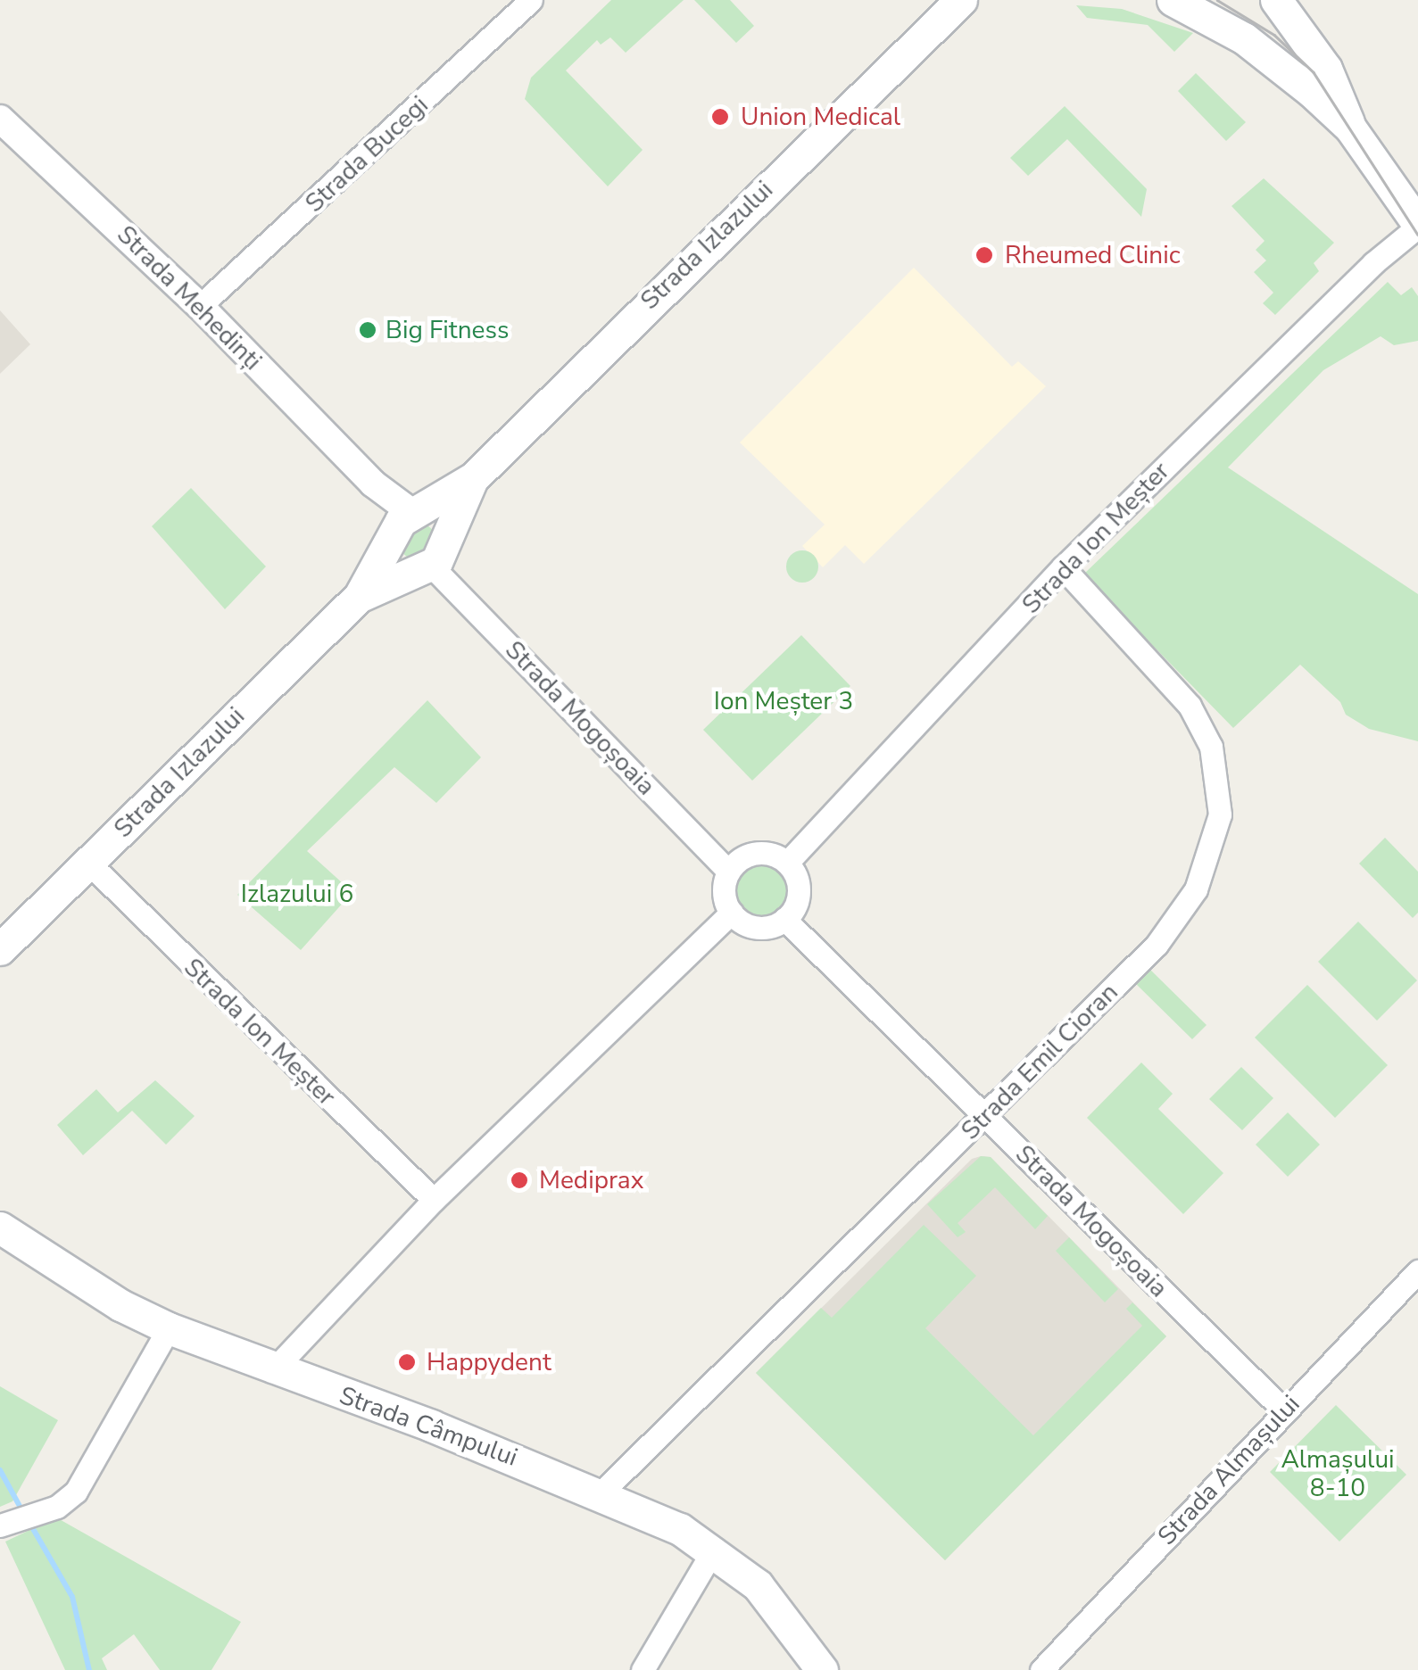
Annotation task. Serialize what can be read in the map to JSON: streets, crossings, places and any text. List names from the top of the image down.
{
  "streets": {
    "main road": ["Strada Izlazului", "Strada Câmpului"],
    "street": [
      "Strada Bucegi",
      "Strada Mehedinți",
      "Strada Ion Meșter",
      "Strada Mogoșoaia",
      "Strada Emil Cioran",
      "Strada Almașului"
    ]
  },
  "crossings": [
    ["Strada Bucegi", "Strada Mehedinți"],
    ["Strada Izlazului", "Strada Mehedinți"],
    ["Strada Izlazului", "Strada Ion Meșter"],
    ["Strada Izlazului", "Strada Mogoșoaia"],
    ["Strada Ion Meșter", "Strada Mogoșoaia"],
    ["Strada Ion Meșter", "Strada Emil Cioran"],
    ["Strada Mogoșoaia", "Strada Emil Cioran"],
    ["Strada Mogoșoaia", "Strada Almașului"],
    ["Strada Emil Cioran", "Strada Câmpului"]
  ],
  "parks": ["Ion Meșter 3", "Izlazului 6", "Almașului 8-10"],
  "places": [
    "Union Medical",
    "Rheumed Clinic",
    "Big Fitness",
    "Mediprax",
    "Happydent"
  ]
}
